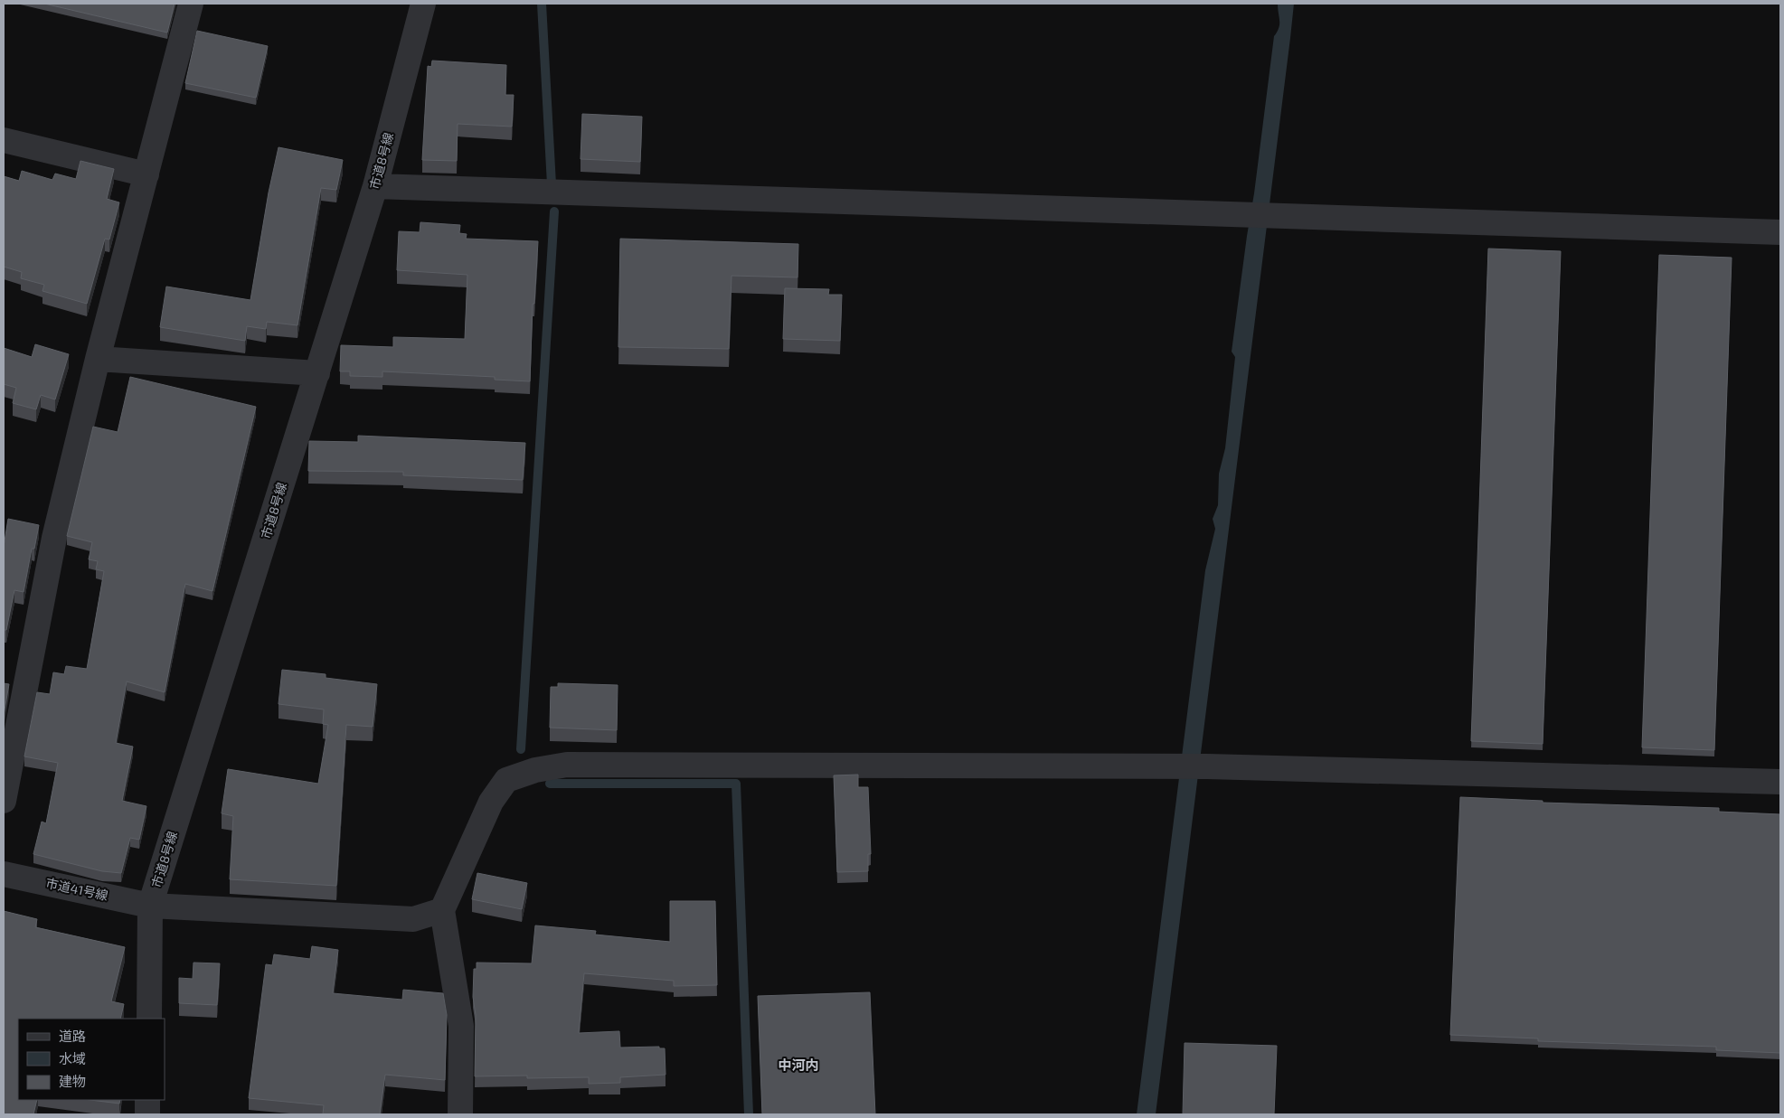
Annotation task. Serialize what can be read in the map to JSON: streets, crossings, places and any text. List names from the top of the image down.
{
  "streets": {
    "street": ["市道8号線", "市道41号線"]
  },
  "crossings": [
    ["市道8号線", "市道41号線"]
  ],
  "districts": ["中河内"],
  "legend": ["道路", "水域", "建物"]
}
